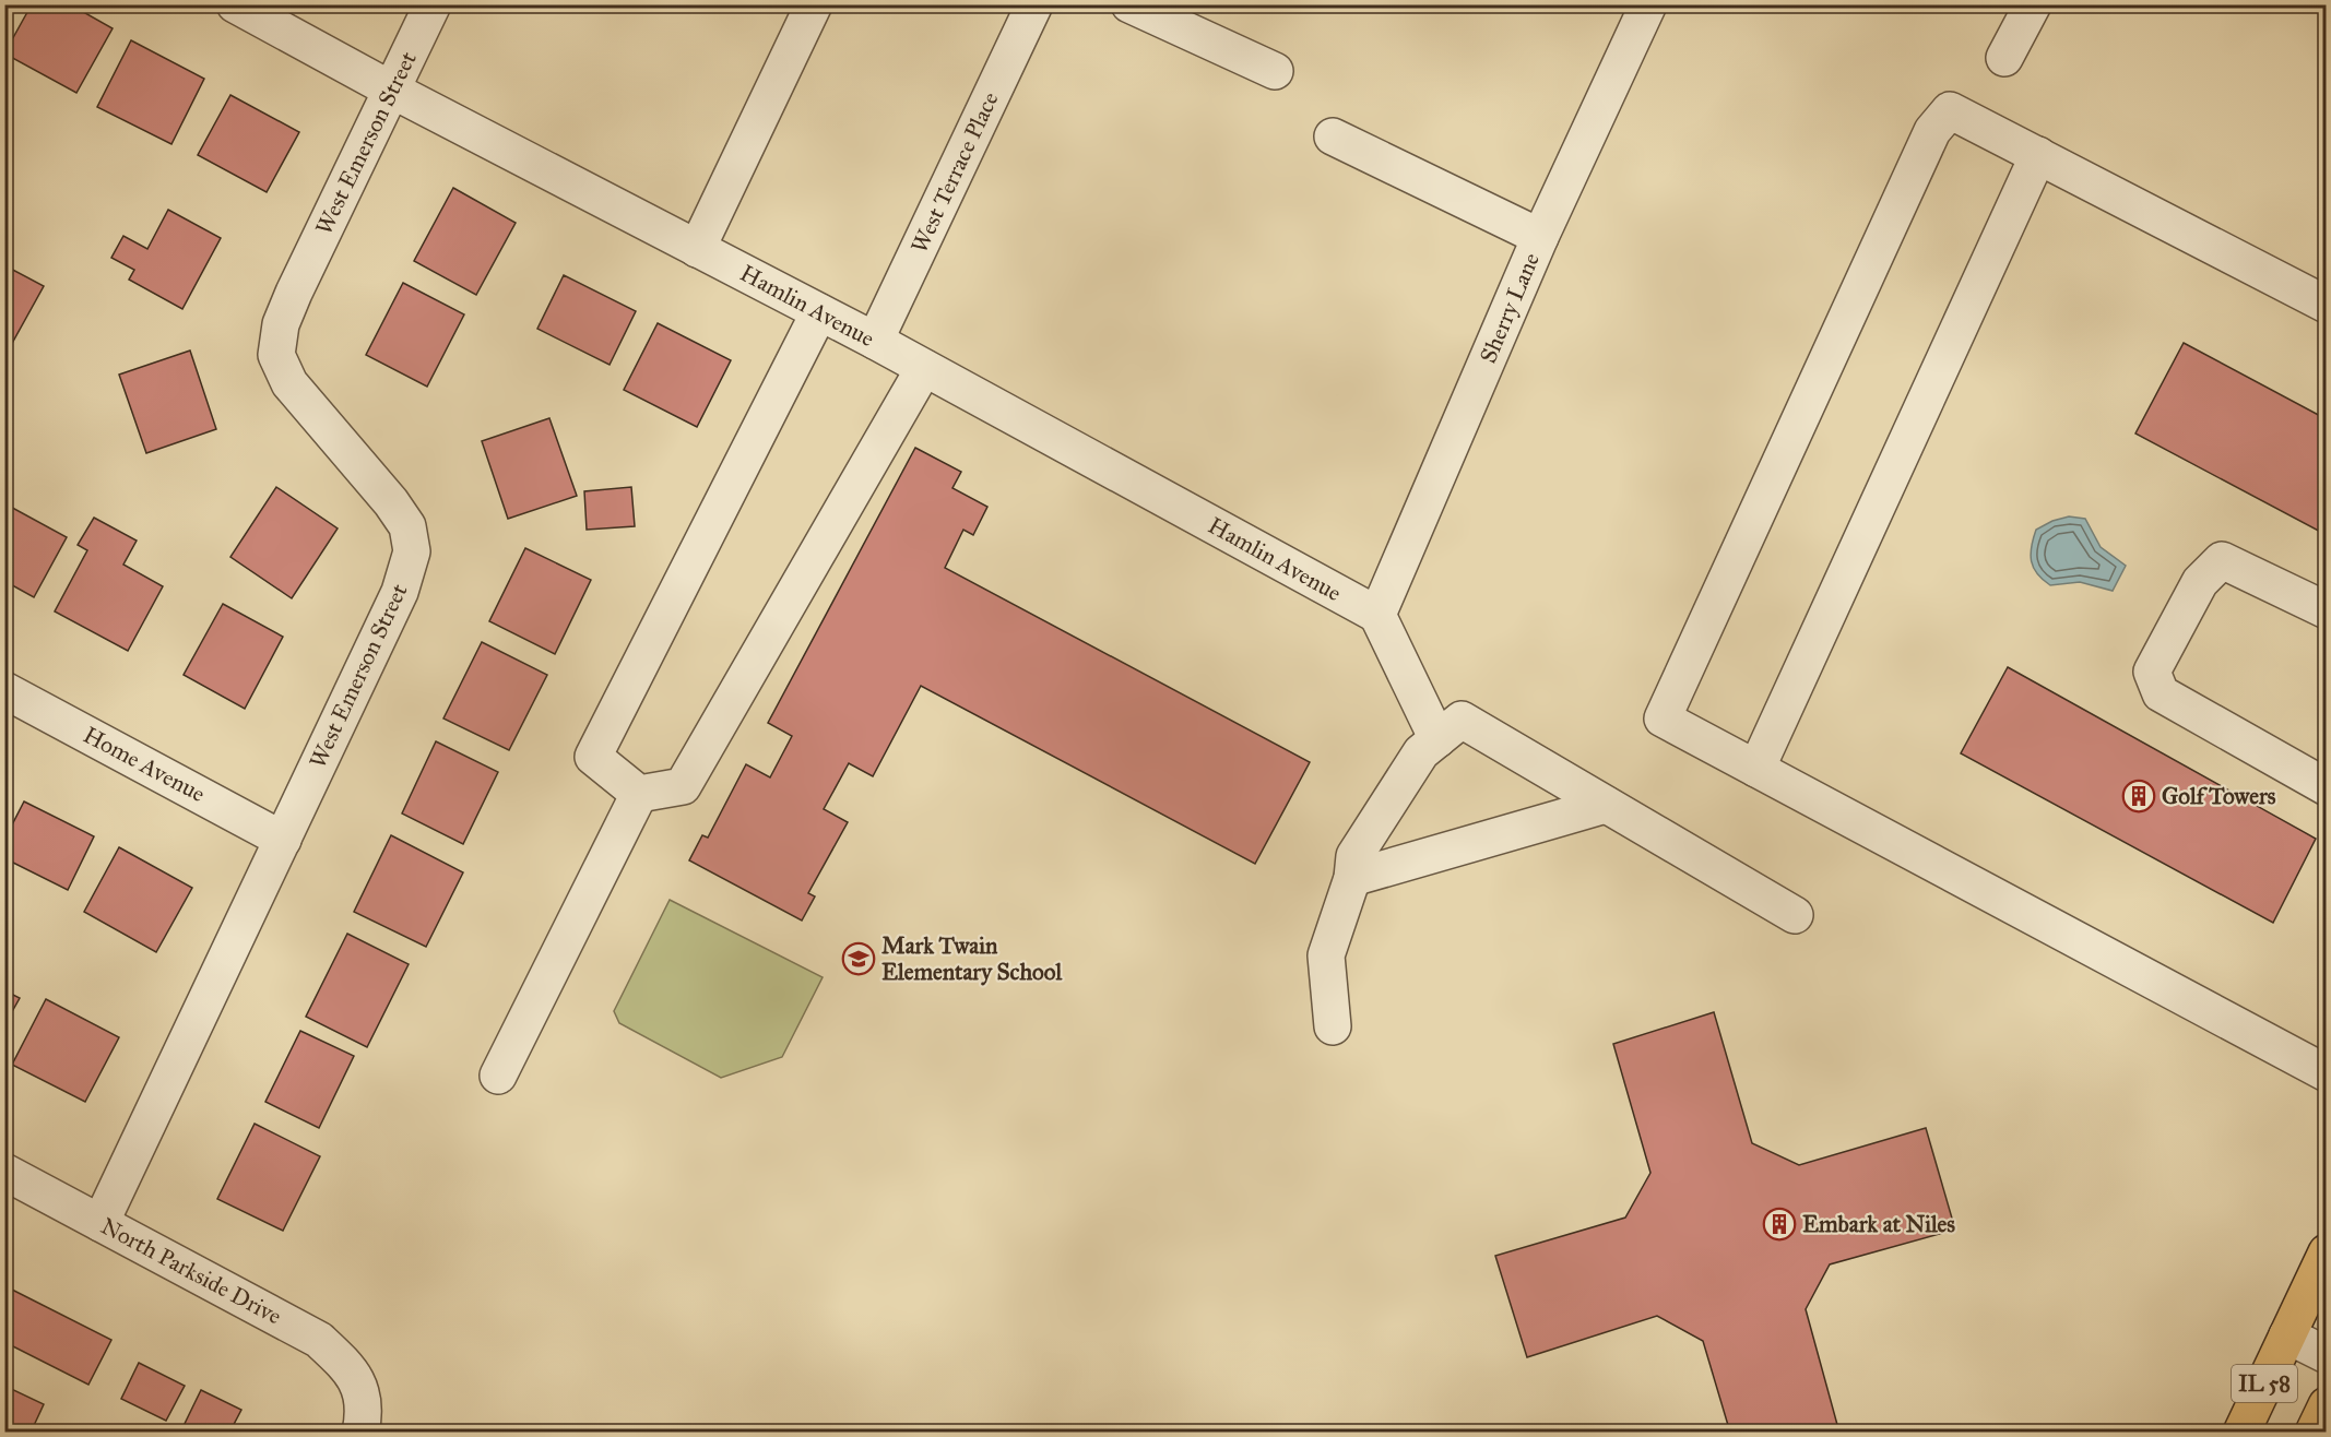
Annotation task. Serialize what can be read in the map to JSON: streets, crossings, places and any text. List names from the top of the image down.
{
  "streets": {
    "main road": ["IL 58"],
    "street": [
      "West Emerson Street",
      "West Terrace Place",
      "Hamlin Avenue",
      "Sherry Lane",
      "Home Avenue",
      "North Parkside Drive"
    ]
  },
  "crossings": [
    ["West Emerson Street", "Hamlin Avenue"],
    ["West Emerson Street", "Home Avenue"],
    ["West Emerson Street", "North Parkside Drive"],
    ["West Terrace Place", "Hamlin Avenue"],
    ["Hamlin Avenue", "Sherry Lane"]
  ],
  "places": {
    "building": ["Golf Towers", "Embark at Niles"],
    "school or university": ["Mark Twain Elementary School"]
  }
}
